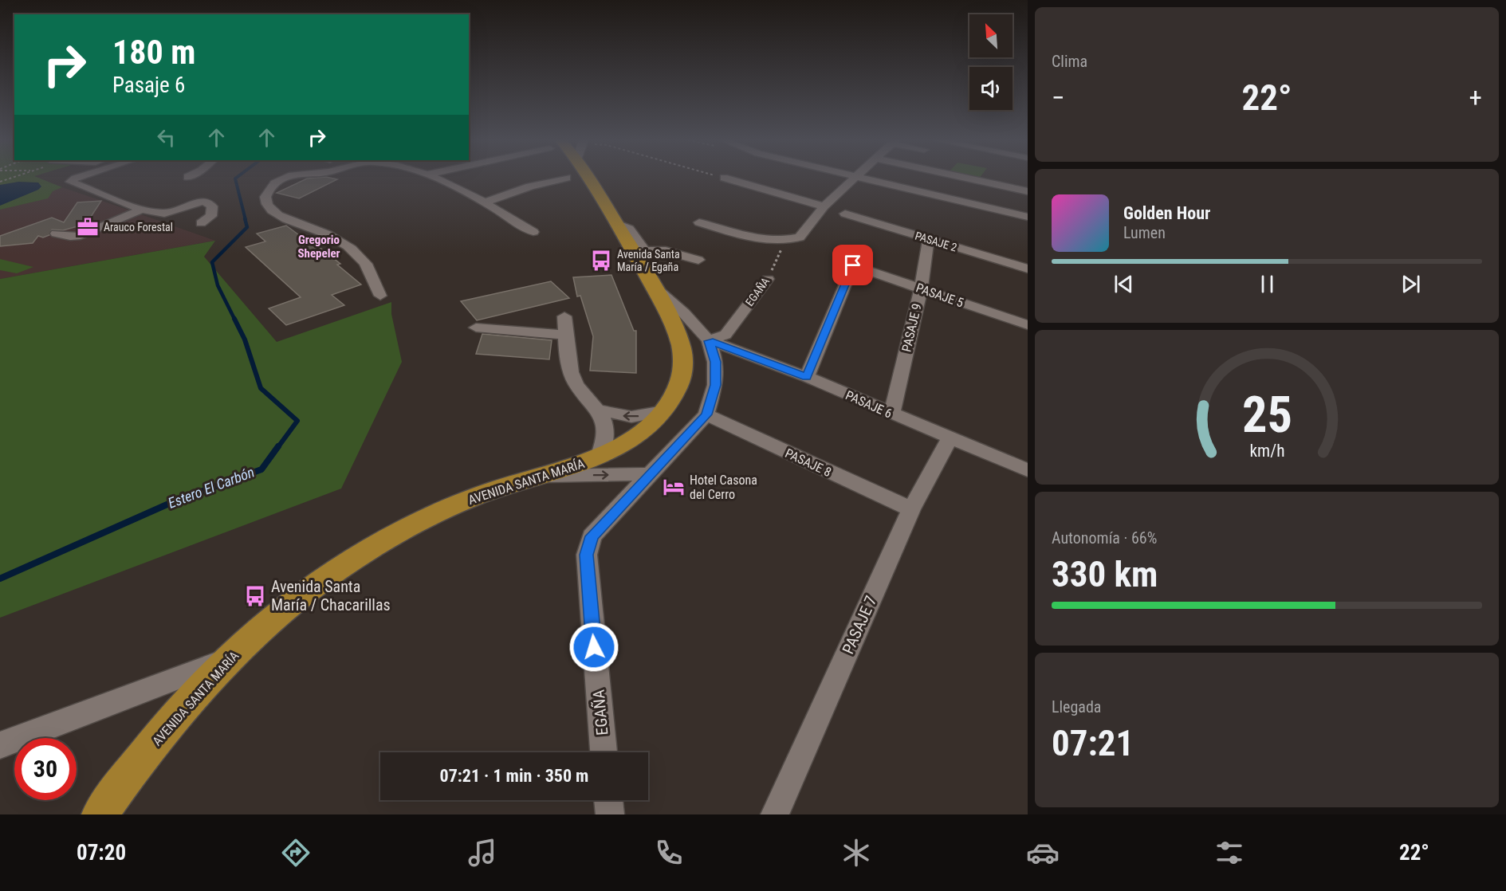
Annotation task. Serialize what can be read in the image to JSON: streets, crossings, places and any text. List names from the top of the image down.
{
  "streets": {
    "main road": ["AVENIDA SANTA MARÍA"],
    "street": [
      "PASAJE 2",
      "EGAÑA",
      "PASAJE 5",
      "PASAJE 9",
      "PASAJE 6",
      "PASAJE 8",
      "PASAJE 7"
    ]
  },
  "crossings": [
    ["PASAJE 2", "PASAJE 9"],
    ["EGAÑA", "PASAJE 6"],
    ["EGAÑA", "PASAJE 8"],
    ["EGAÑA", "AVENIDA SANTA MARÍA"],
    ["PASAJE 5", "PASAJE 9"],
    ["PASAJE 5", "PASAJE 6"],
    ["PASAJE 9", "PASAJE 6"],
    ["PASAJE 6", "PASAJE 7"],
    ["PASAJE 8", "PASAJE 7"]
  ],
  "districts": ["Gregorio Shepeler"],
  "water": ["Estero El Carbón"],
  "places": {
    "office": ["Arauco Forestal"],
    "bus stop": ["Avenida Santa María / Egaña", "Avenida Santa María / Chacarillas"],
    "hotel": ["Hotel Casona del Cerro"]
  },
  "north": "top left",
  "page": {
    "tile": [
      "Clima",
      ["Autonomía · 66%", "330 km"],
      ["Llegada", "07:21"]
    ],
    "turn": ["180 m", "Pasaje 6"],
    "heat": ["−", "22°", "+"],
    "song": ["Golden Hour", "Lumen"],
    "limit": "30",
    "trip": "07:21 · 1 min · 350 m",
    "tabs": ["07:20", "22°"],
    "gauge": ["25", "km/h"]
  }
}
